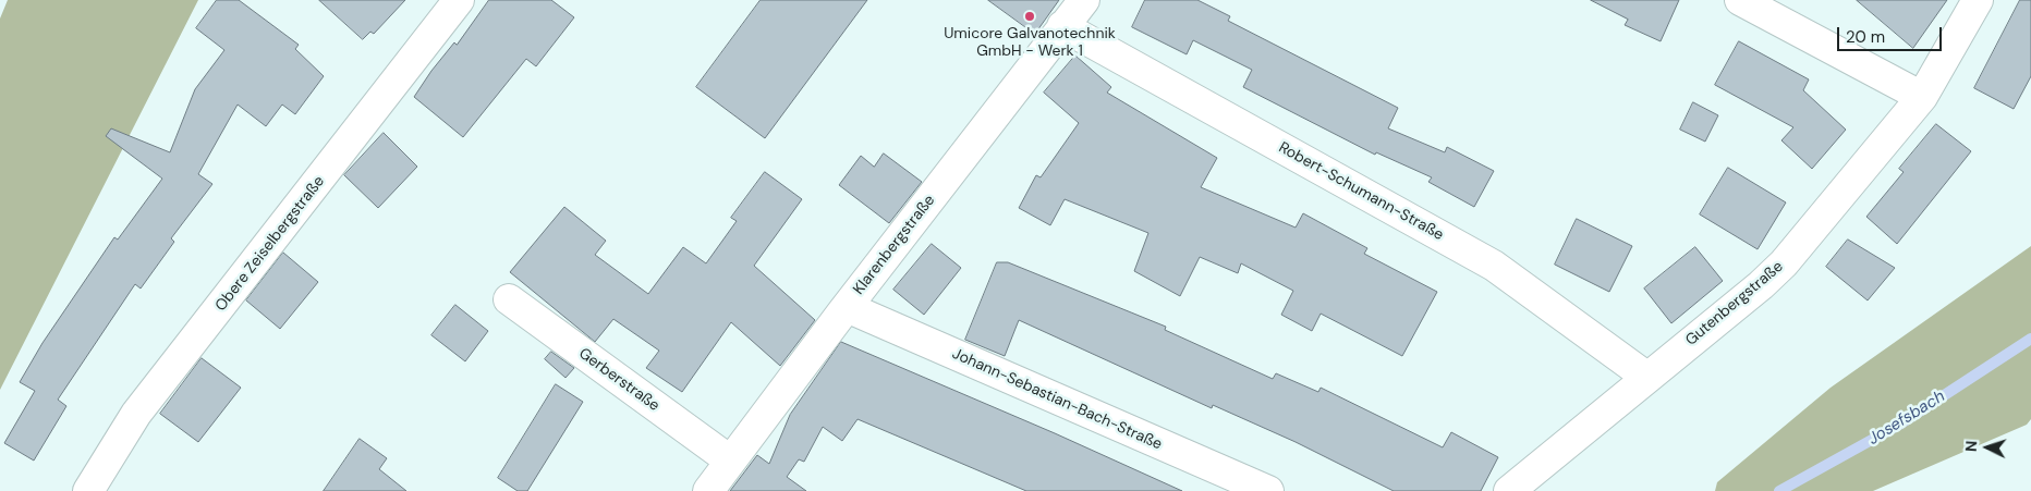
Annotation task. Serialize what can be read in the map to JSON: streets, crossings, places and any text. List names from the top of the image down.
{
  "streets": {
    "street": [
      "Robert-Schumann-Straße",
      "Obere Zeiselbergstraße",
      "Klarenbergstraße",
      "Gutenbergstraße",
      "Gerberstraße",
      "Johann-Sebastian-Bach-Straße"
    ]
  },
  "crossings": [
    ["Robert-Schumann-Straße", "Klarenbergstraße"],
    ["Robert-Schumann-Straße", "Gutenbergstraße"],
    ["Klarenbergstraße", "Gerberstraße"],
    ["Klarenbergstraße", "Johann-Sebastian-Bach-Straße"]
  ],
  "water": ["Josefsbach"],
  "places": ["Umicore Galvanotechnik GmbH - Werk 1"],
  "scale_bar": "20 m",
  "north": "left"
}
